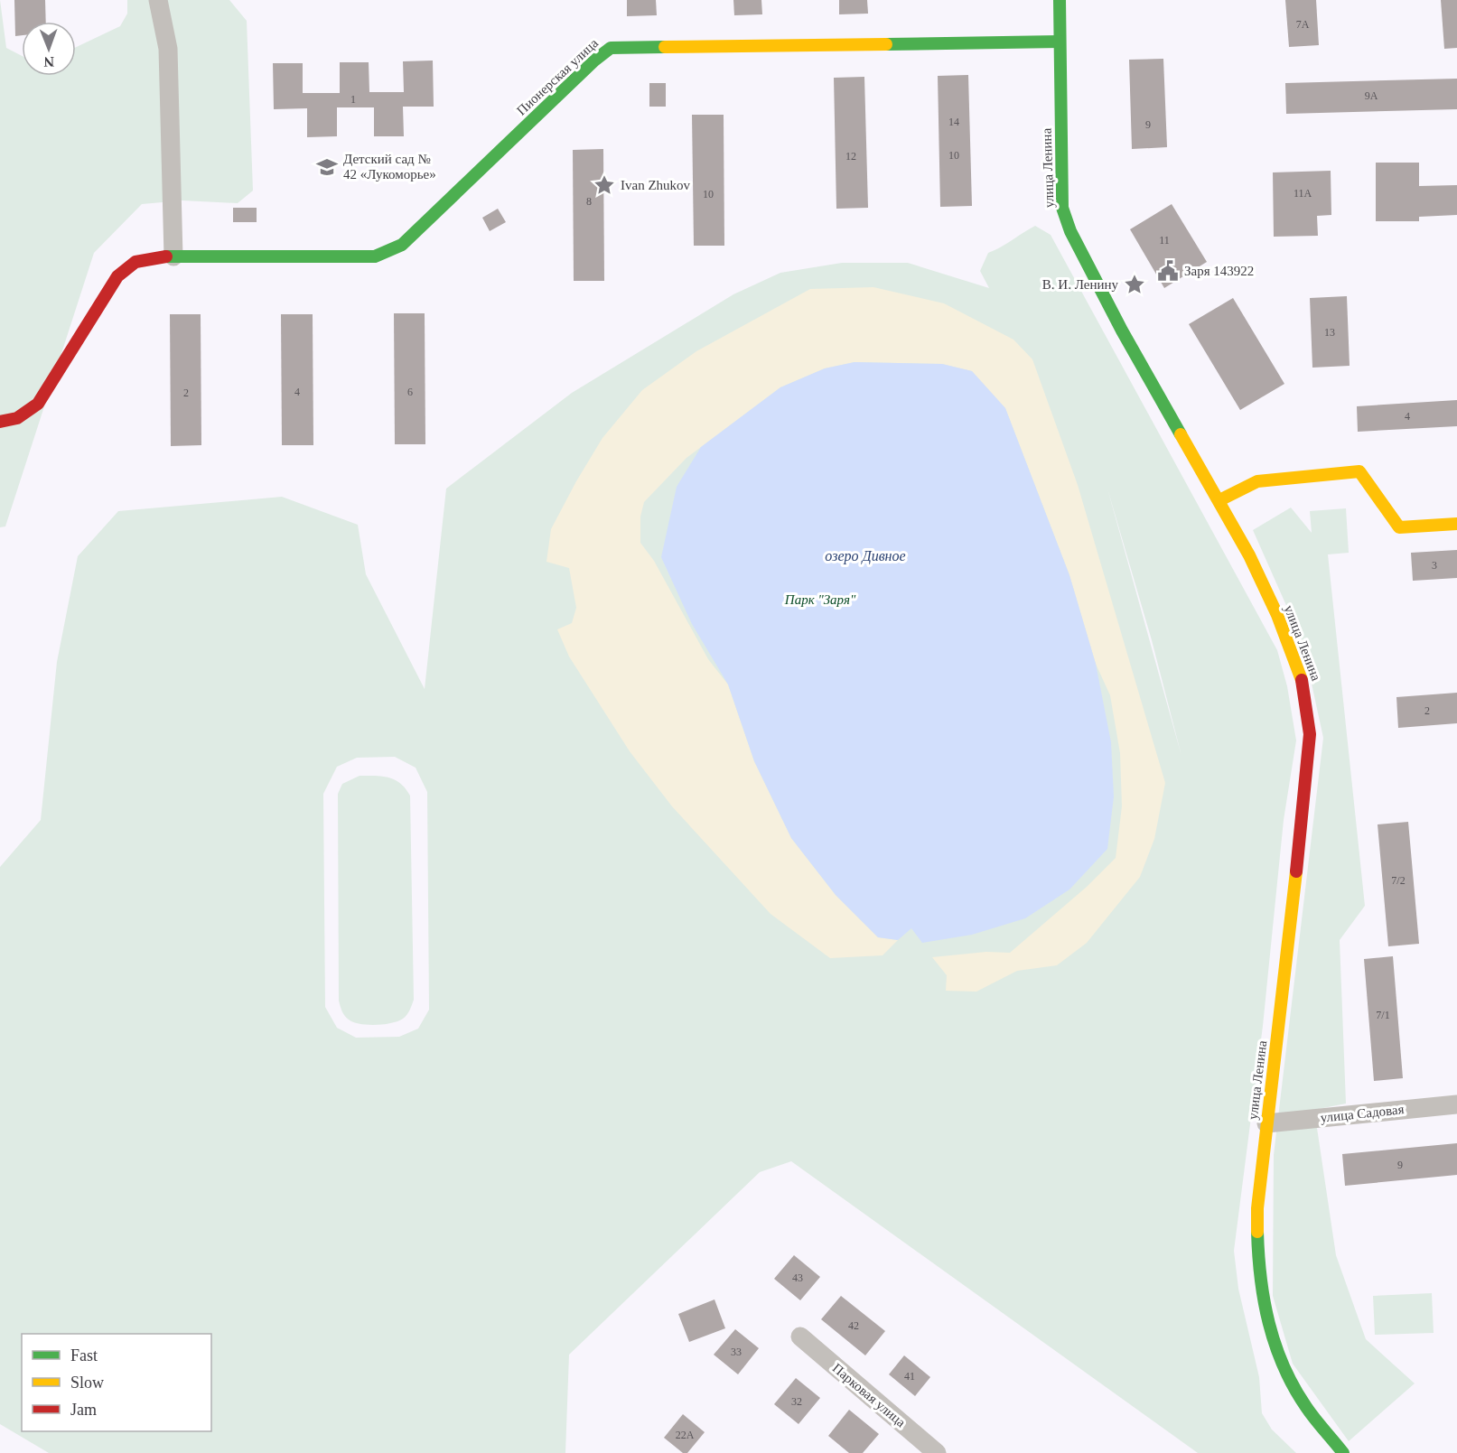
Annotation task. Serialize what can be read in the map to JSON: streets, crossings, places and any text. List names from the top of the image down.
{
  "streets": {
    "street": [
      "Пионерская улица",
      "улица Ленина",
      "улица Садовая",
      "Парковая улица"
    ]
  },
  "crossings": [
    ["Пионерская улица", "улица Ленина"],
    ["улица Ленина", "улица Садовая"]
  ],
  "water": ["озеро Дивное"],
  "parks": ["Парк \"Заря\""],
  "places": {
    "school or university": ["Детский сад № 42 «Лукоморье»"],
    "place": ["Ivan Zhukov", "В. И. Ленину"],
    "public building": ["Заря 143922"]
  },
  "house_numbers": [
    "7А",
    "9А",
    "1",
    "14",
    "9",
    "10",
    "12",
    "11А",
    "10",
    "8",
    "11",
    "13",
    "4",
    "6",
    "2",
    "4",
    "3",
    "2",
    "7/2",
    "7/1",
    "9",
    "43",
    "42",
    "33",
    "41",
    "32",
    "22А"
  ],
  "legend": ["Fast", "Slow", "Jam"],
  "north": "bottom"
}
